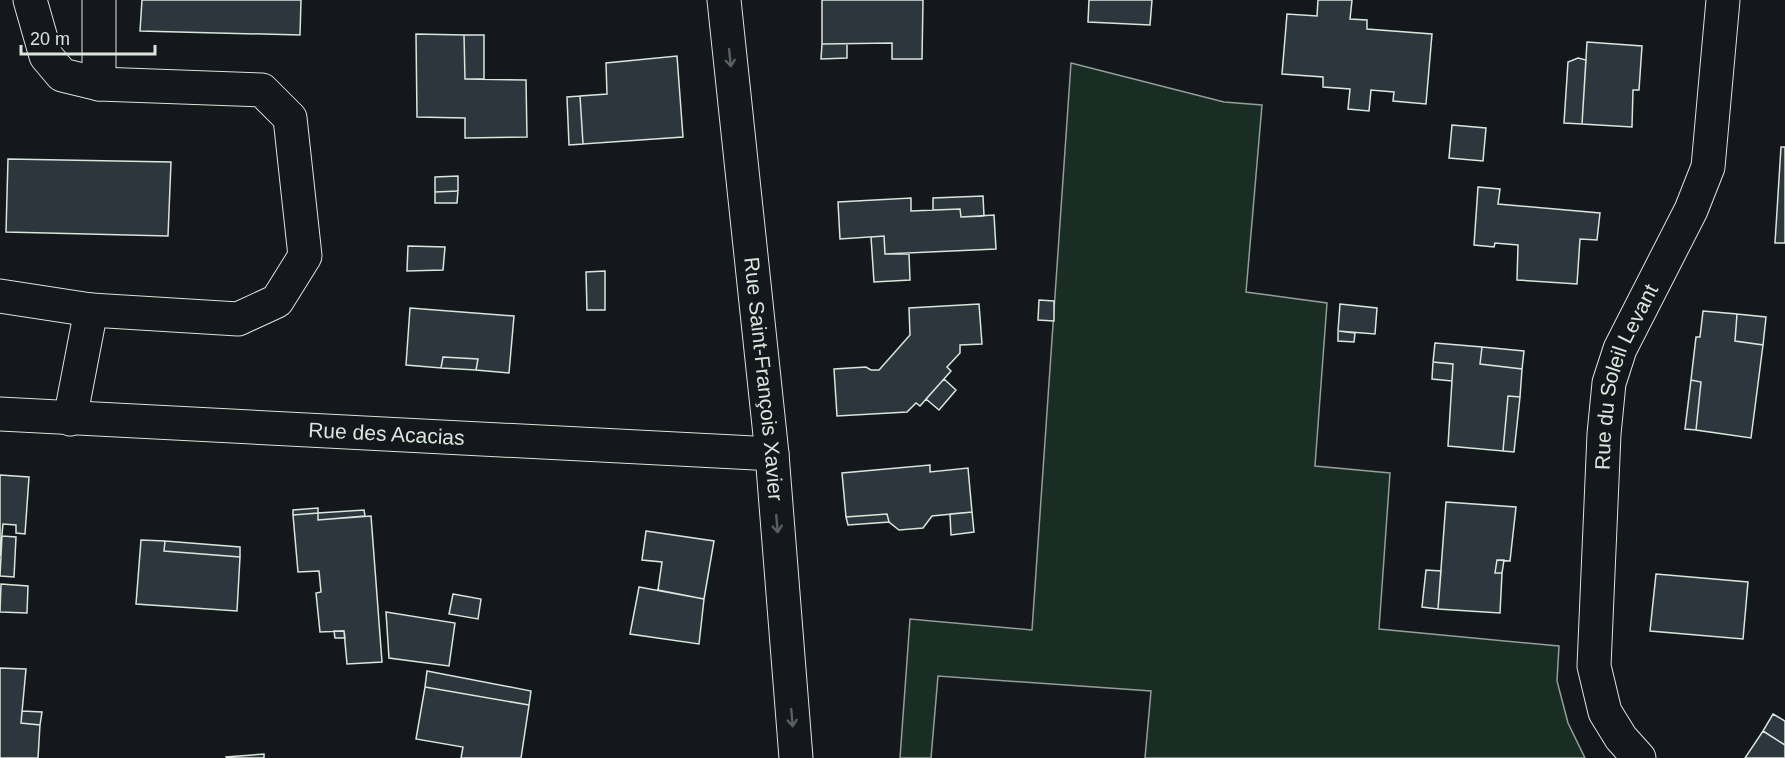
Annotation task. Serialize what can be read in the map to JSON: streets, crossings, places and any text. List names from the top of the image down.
{
  "streets": {
    "street": ["Rue Saint-François Xavier", "Rue du Soleil Levant", "Rue des Acacias"]
  },
  "crossings": [
    ["Rue Saint-François Xavier", "Rue des Acacias"]
  ],
  "one_way": ["Rue Saint-François Xavier"],
  "scale_bar": "20 m"
}
